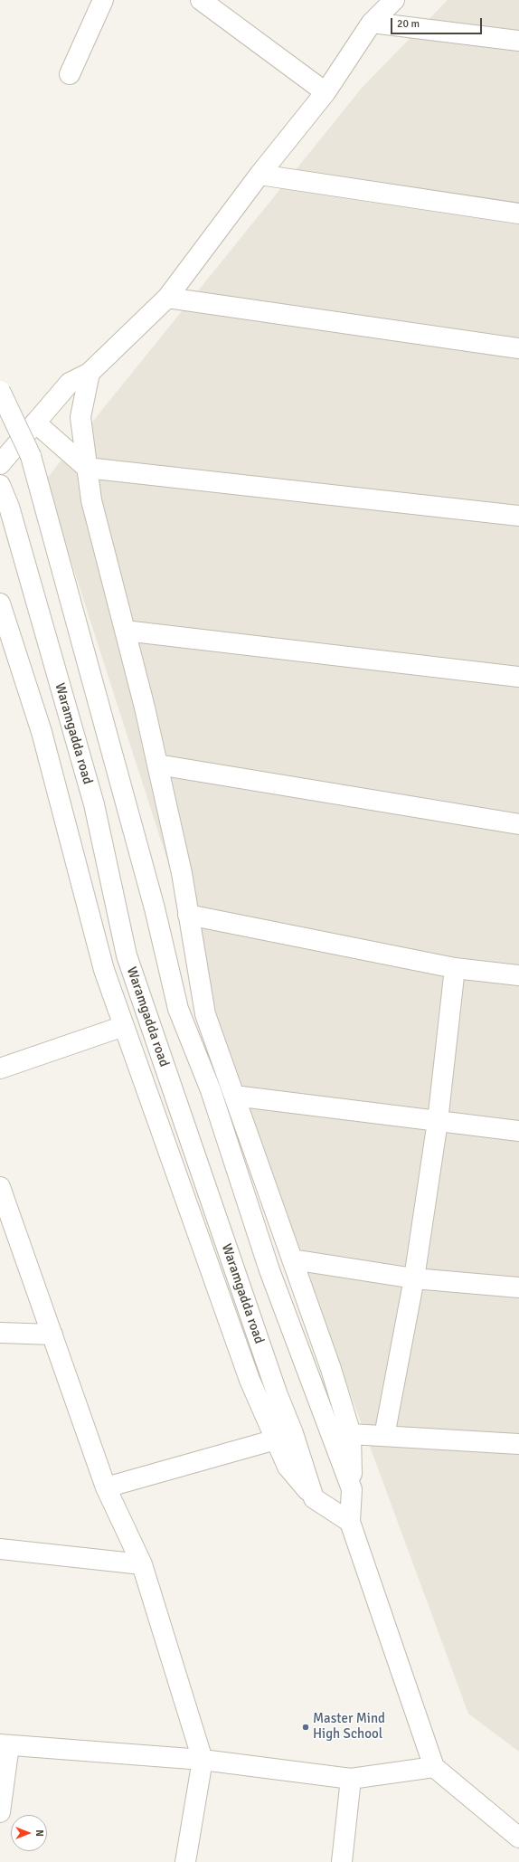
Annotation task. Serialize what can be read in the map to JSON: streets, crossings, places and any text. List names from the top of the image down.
{
  "streets": {
    "street": ["Waramgadda road"]
  },
  "places": ["Master Mind High School"],
  "scale_bar": "20 m",
  "north": "right"
}
